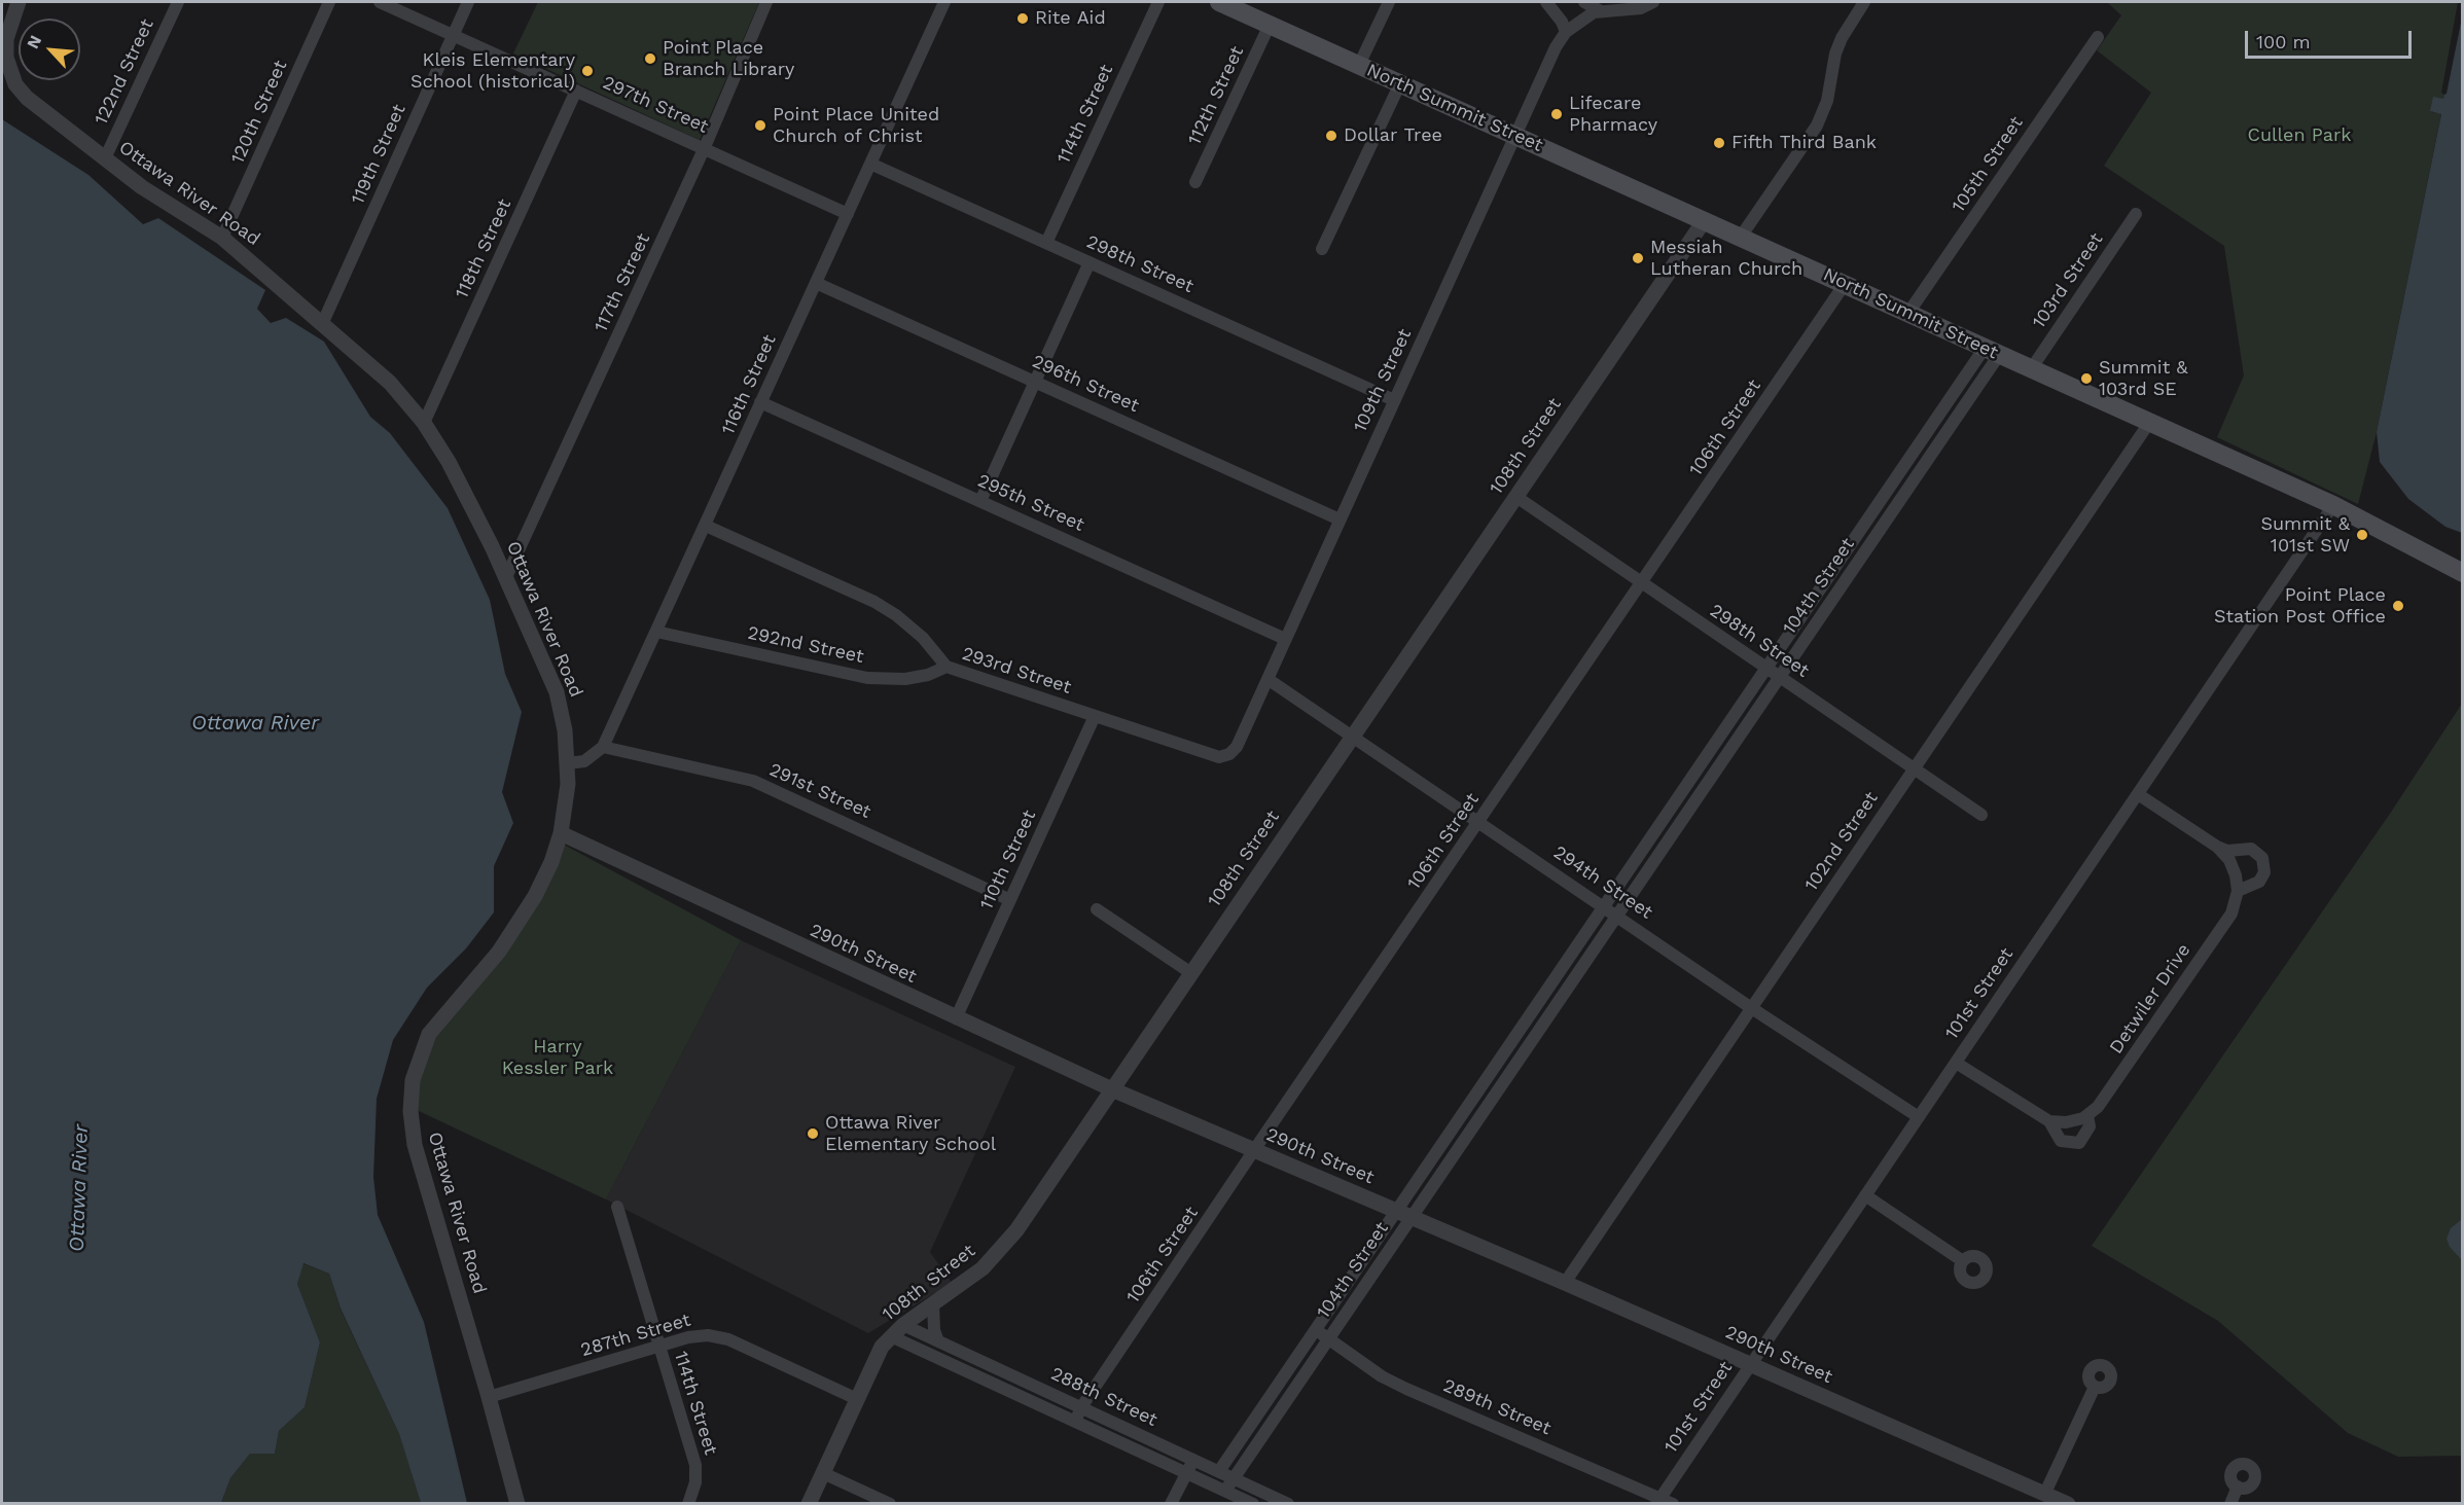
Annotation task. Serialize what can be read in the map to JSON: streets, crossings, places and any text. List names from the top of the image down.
{
  "streets": {
    "main road": ["North Summit Street"],
    "street": [
      "122nd Street",
      "112th Street",
      "297th Street",
      "120th Street",
      "114th Street",
      "119th Street",
      "105th Street",
      "Ottawa River Road",
      "118th Street",
      "298th Street",
      "103rd Street",
      "117th Street",
      "109th Street",
      "296th Street",
      "116th Street",
      "106th Street",
      "108th Street",
      "295th Street",
      "104th Street",
      "292nd Street",
      "293rd Street",
      "291st Street",
      "102nd Street",
      "110th Street",
      "294th Street",
      "290th Street",
      "101st Street",
      "Detwiler Drive",
      "287th Street",
      "288th Street",
      "289th Street"
    ]
  },
  "crossings": [
    ["122nd Street", "Ottawa River Road"],
    ["112th Street", "North Summit Street"],
    ["297th Street", "119th Street"],
    ["297th Street", "118th Street"],
    ["297th Street", "117th Street"],
    ["297th Street", "116th Street"],
    ["North Summit Street", "105th Street"],
    ["North Summit Street", "103rd Street"],
    ["North Summit Street", "109th Street"],
    ["North Summit Street", "106th Street"],
    ["North Summit Street", "108th Street"],
    ["North Summit Street", "104th Street"],
    ["North Summit Street", "102nd Street"],
    ["North Summit Street", "101st Street"],
    ["120th Street", "Ottawa River Road"],
    ["114th Street", "298th Street"],
    ["114th Street", "287th Street"],
    ["119th Street", "Ottawa River Road"],
    ["Ottawa River Road", "118th Street"],
    ["Ottawa River Road", "117th Street"],
    ["Ottawa River Road", "290th Street"],
    ["Ottawa River Road", "287th Street"],
    ["298th Street", "109th Street"],
    ["298th Street", "116th Street"],
    ["298th Street", "106th Street"],
    ["298th Street", "108th Street"],
    ["298th Street", "104th Street"],
    ["298th Street", "102nd Street"],
    ["109th Street", "296th Street"],
    ["109th Street", "295th Street"],
    ["109th Street", "293rd Street"],
    ["109th Street", "294th Street"],
    ["296th Street", "116th Street"],
    ["116th Street", "295th Street"],
    ["116th Street", "292nd Street"],
    ["116th Street", "293rd Street"],
    ["116th Street", "291st Street"],
    ["106th Street", "294th Street"],
    ["106th Street", "290th Street"],
    ["106th Street", "288th Street"],
    ["108th Street", "294th Street"],
    ["108th Street", "290th Street"],
    ["108th Street", "287th Street"],
    ["108th Street", "288th Street"],
    ["104th Street", "294th Street"],
    ["104th Street", "290th Street"],
    ["104th Street", "288th Street"],
    ["104th Street", "289th Street"],
    ["292nd Street", "293rd Street"],
    ["293rd Street", "110th Street"],
    ["291st Street", "110th Street"],
    ["102nd Street", "294th Street"],
    ["102nd Street", "290th Street"],
    ["110th Street", "290th Street"],
    ["294th Street", "101st Street"],
    ["290th Street", "101st Street"],
    ["101st Street", "289th Street"]
  ],
  "water": ["Ottawa River"],
  "parks": ["Cullen Park", "Harry Kessler Park"],
  "places": [
    "Rite Aid",
    "Point Place Branch Library",
    "Kleis Elementary School (historical)",
    "Lifecare Pharmacy",
    "Point Place United Church of Christ",
    "Dollar Tree",
    "Fifth Third Bank",
    "Messiah Lutheran Church",
    "Summit & 103rd SE",
    "Summit & 101st SW",
    "Point Place Station Post Office",
    "Ottawa River Elementary School"
  ],
  "scale_bar": "100 m",
  "north": "top left"
}
